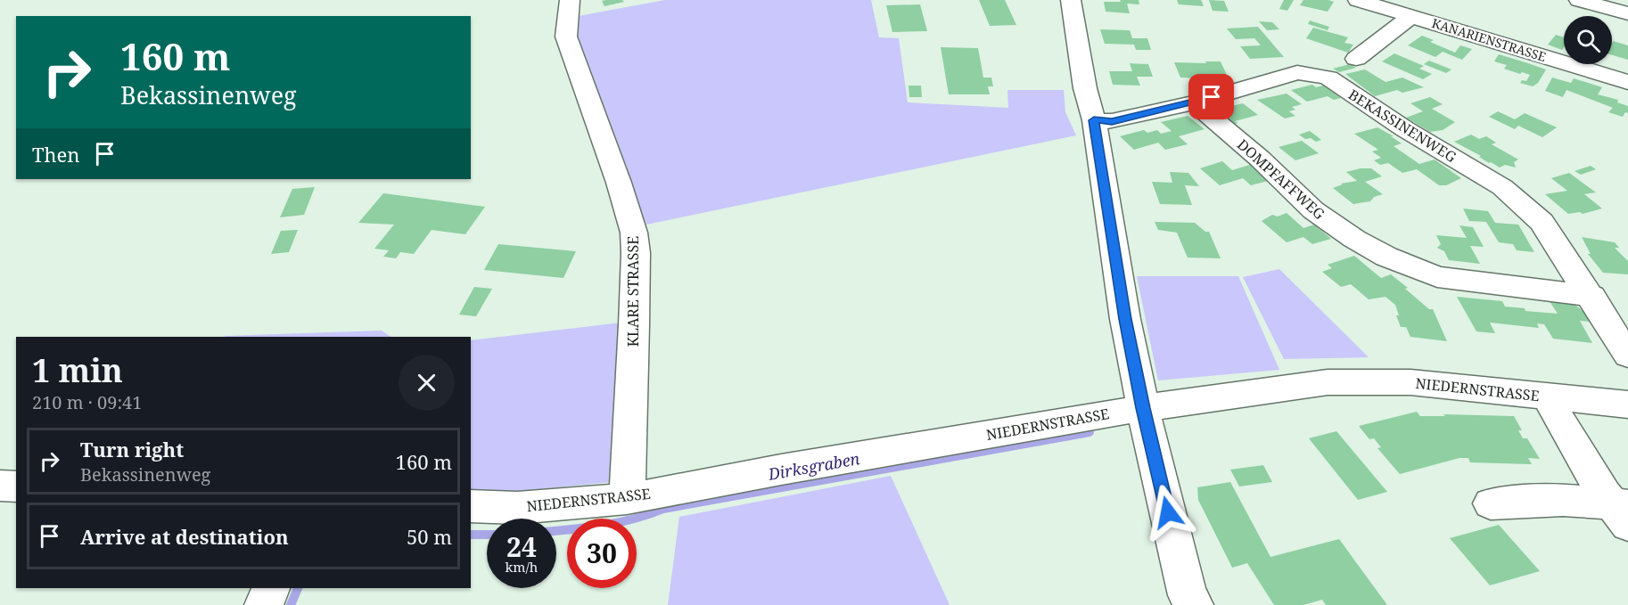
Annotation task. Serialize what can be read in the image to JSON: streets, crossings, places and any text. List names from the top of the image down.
{
  "streets": {
    "street": [
      "KANARIENSTRASSE",
      "BEKASSINENWEG",
      "DOMPFAFFWEG",
      "KLARE STRASSE",
      "NIEDERNSTRASSE"
    ]
  },
  "crossings": [
    ["BEKASSINENWEG", "DOMPFAFFWEG"],
    ["KLARE STRASSE", "NIEDERNSTRASSE"]
  ],
  "water": ["Dirksgraben"],
  "page": {
    "turn": ["160 m", "Bekassinenweg"],
    "then": "Then",
    "heading": ["1 min", "210 m · 09:41"],
    "list": [
      {
        "name": "Turn right",
        "note": "Bekassinenweg",
        "value": "160 m"
      },
      {
        "name": "Arrive at destination",
        "value": "50 m"
      }
    ],
    "speed": "24 km/h",
    "limit": "30"
  }
}
